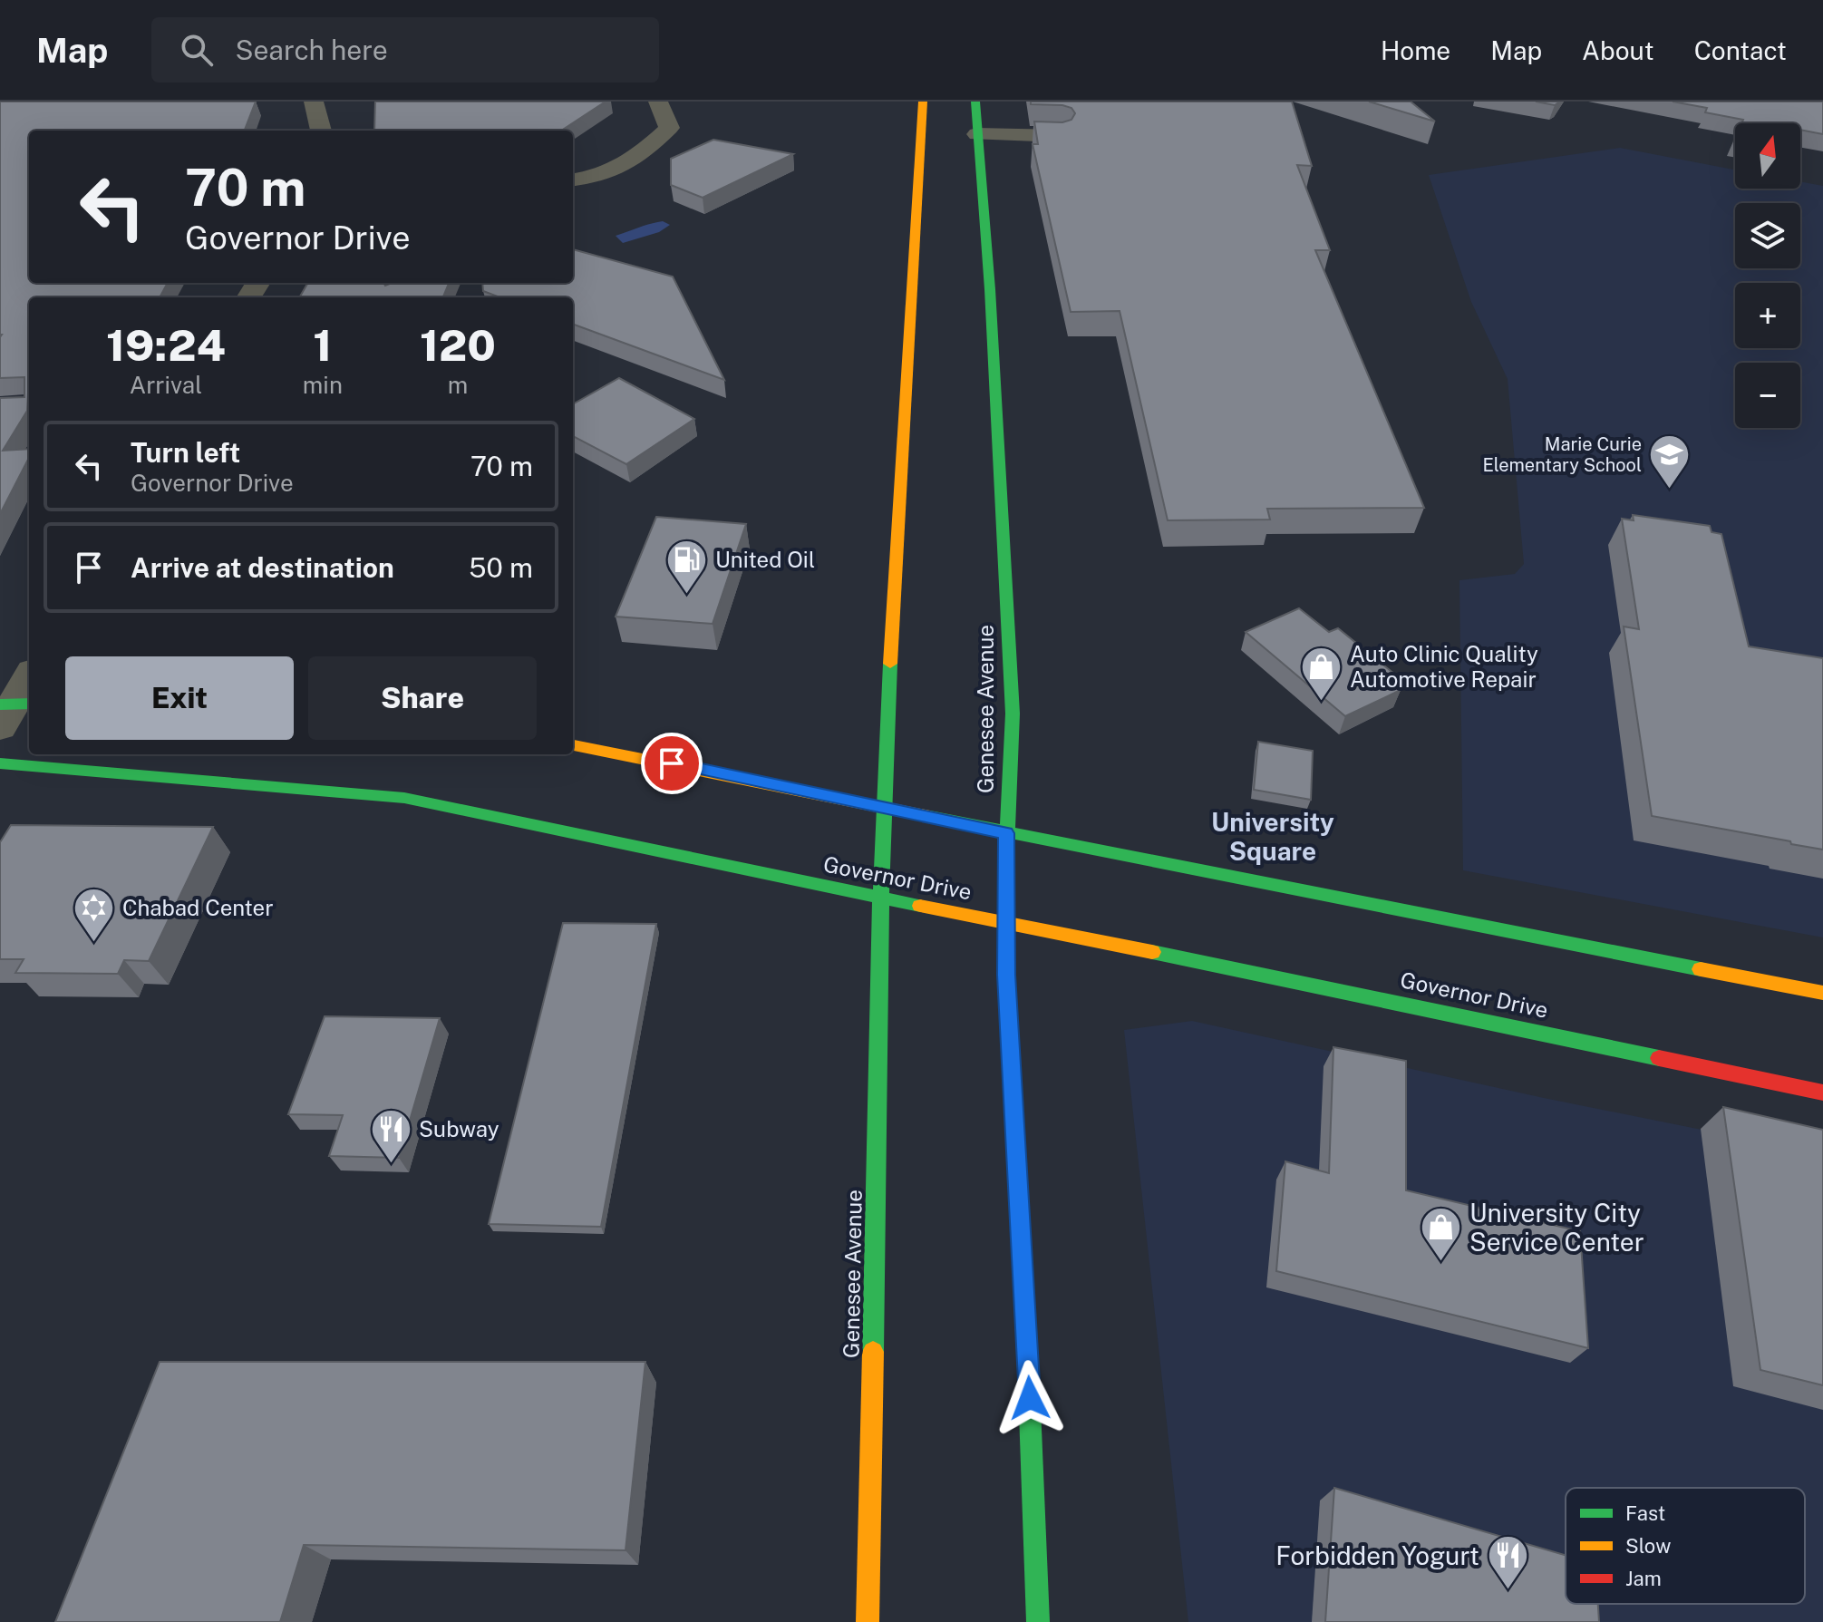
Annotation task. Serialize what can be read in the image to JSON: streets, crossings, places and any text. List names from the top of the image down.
{
  "streets": {
    "main road": ["Genesee Avenue", "Governor Drive"]
  },
  "crossings": [
    ["Genesee Avenue", "Governor Drive"]
  ],
  "districts": ["University Square"],
  "places": {
    "school or university": ["Marie Curie Elementary School"],
    "fuel station": ["United Oil"],
    "shop": ["Auto Clinic Quality Automotive Repair", "University City Service Center"],
    "synagogue": ["Chabad Center"],
    "restaurant": ["Subway", "Forbidden Yogurt"]
  },
  "legend": ["Fast", "Slow", "Jam"],
  "north": "top",
  "page": {
    "header": "Map",
    "search": "Search here",
    "nav": [
      "Home",
      "Map",
      "About",
      "Contact"
    ],
    "map_buttons": ["+", "−"],
    "turn": ["70 m", "Governor Drive"],
    "eta": [
      "19:24",
      "Arrival",
      "1",
      "min",
      "120",
      "m"
    ],
    "list": [
      {
        "name": "Turn left",
        "note": "Governor Drive",
        "value": "70 m"
      },
      {
        "name": "Arrive at destination",
        "value": "50 m"
      }
    ],
    "buttons": ["Exit", "Share"]
  }
}
